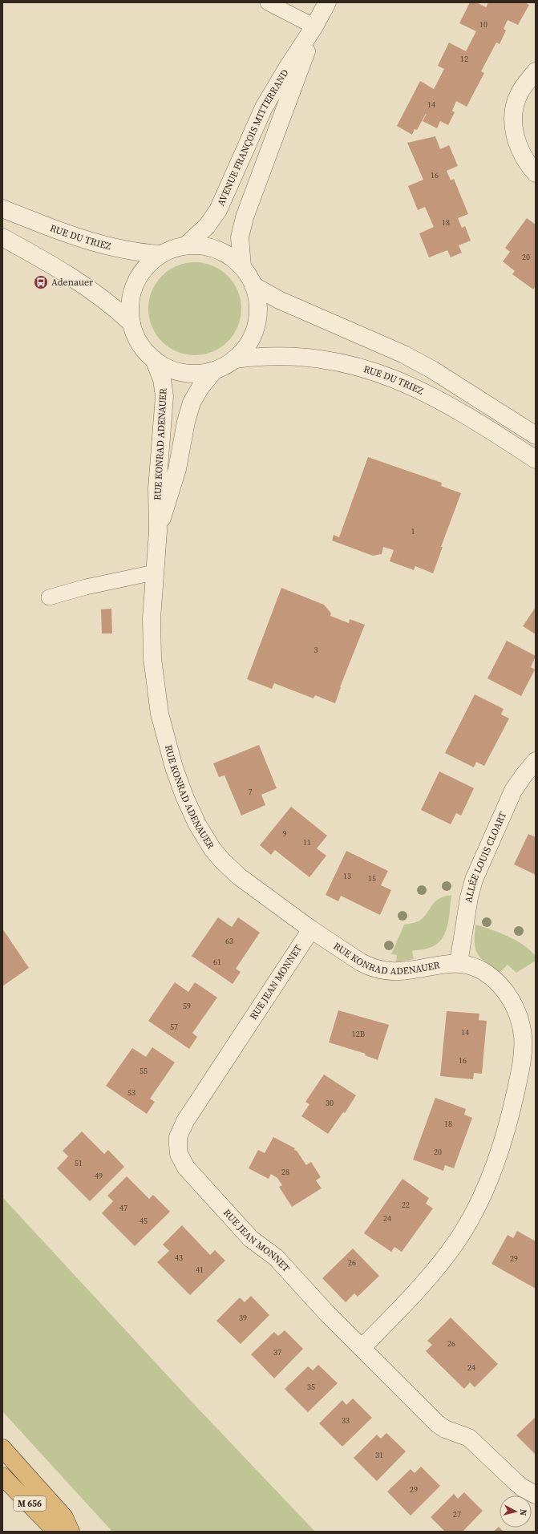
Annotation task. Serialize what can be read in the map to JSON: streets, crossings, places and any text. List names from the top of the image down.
{
  "streets": {
    "highway": ["M 656"],
    "street": [
      "AVENUE FRANÇOIS MITTERRAND",
      "RUE DU TRIEZ",
      "RUE KONRAD ADENAUER",
      "ALLÉE LOUIS CLOART",
      "RUE JEAN MONNET"
    ]
  },
  "crossings": [
    ["RUE KONRAD ADENAUER", "ALLÉE LOUIS CLOART"],
    ["RUE KONRAD ADENAUER", "RUE JEAN MONNET"]
  ],
  "places": {
    "bus stop": ["Adenauer"]
  },
  "house_numbers": [
    "10",
    "12",
    "14",
    "16",
    "18",
    "20",
    "1",
    "3",
    "7",
    "9",
    "11",
    "13",
    "15",
    "63",
    "61",
    "59",
    "57",
    "14",
    "12B",
    "16",
    "55",
    "53",
    "30",
    "18",
    "20",
    "51",
    "28",
    "49",
    "22",
    "47",
    "24",
    "45",
    "43",
    "29",
    "26",
    "41",
    "39",
    "26",
    "37",
    "24",
    "35",
    "33",
    "31",
    "29",
    "27"
  ],
  "north": "right"
}
